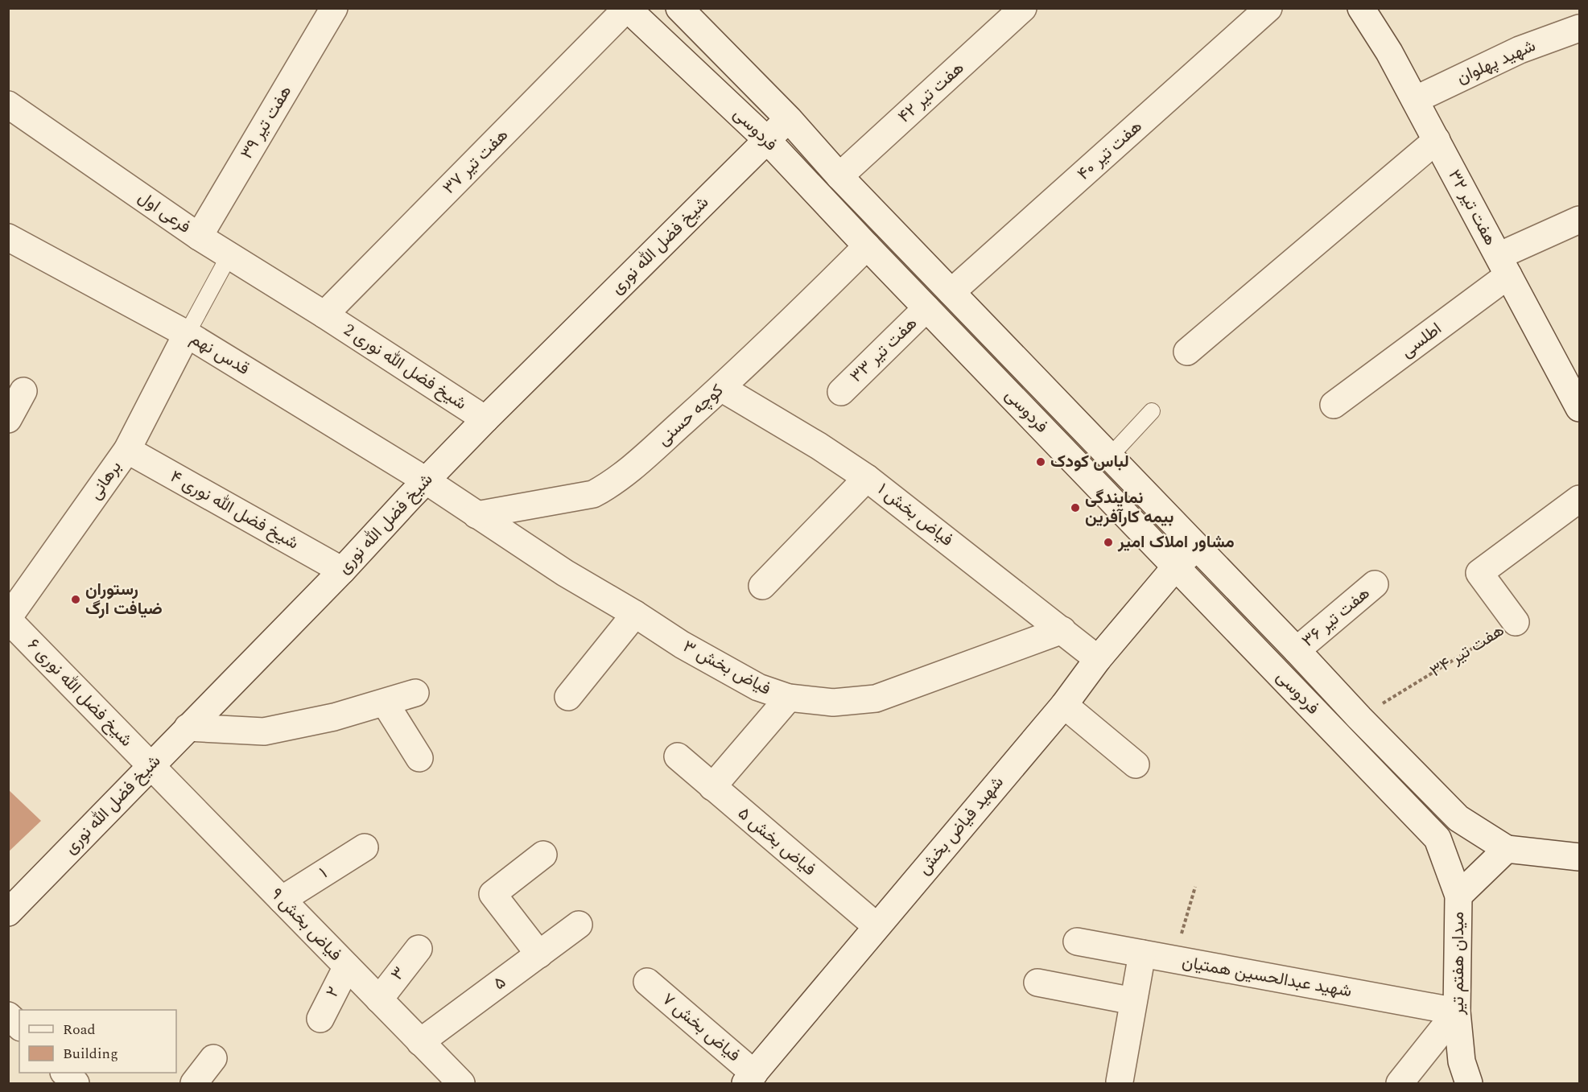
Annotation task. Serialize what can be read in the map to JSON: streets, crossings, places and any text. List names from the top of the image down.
{
  "streets": {
    "street": [
      "شهید پهلوان",
      "هفت تیر ۴۲",
      "هفت تیر ۳۹",
      "فردوسی",
      "هفت تیر ۴۰",
      "هفت تیر ۳۷",
      "هفت تیر ۳۲",
      "فرعی اول",
      "شیخ فضل الله نوری",
      "اطلسی",
      "هفت تیر ۳۳",
      "قدس نهم",
      "شیخ فضل الله نوری 2",
      "کوچه حسنی",
      "برهانی",
      "شیخ فضل الله نوری ۴",
      "فیاض بخش ۱",
      "هفت تیر ۳۶",
      "هفت تیر ۳۴",
      "فیاض بخش ۳",
      "شیخ فضل الله نوری ۶",
      "شهید فیاض بخش",
      "فیاض بخش ۵",
      "۱",
      "فیاض بخش ۹",
      "میدان هفتم تیر",
      "۳",
      "شهید عبدالحسین همتیان",
      "۵",
      "۲",
      "فیاض بخش ۷"
    ]
  },
  "crossings": [
    ["شهید پهلوان", "هفت تیر ۳۲"],
    ["هفت تیر ۴۲", "فردوسی"],
    ["هفت تیر ۳۹", "فرعی اول"],
    ["فردوسی", "هفت تیر ۴۰"],
    ["فردوسی", "هفت تیر ۳۷"],
    ["فردوسی", "شیخ فضل الله نوری"],
    ["فردوسی", "هفت تیر ۳۳"],
    ["فردوسی", "کوچه حسنی"],
    ["فردوسی", "هفت تیر ۳۶"],
    ["فردوسی", "هفت تیر ۳۴"],
    ["فردوسی", "شهید فیاض بخش"],
    ["فردوسی", "میدان هفتم تیر"],
    ["هفت تیر ۳۷", "فرعی اول"],
    ["هفت تیر ۳۷", "شیخ فضل الله نوری 2"],
    ["هفت تیر ۳۲", "اطلسی"],
    ["فرعی اول", "شیخ فضل الله نوری 2"],
    ["شیخ فضل الله نوری", "قدس نهم"],
    ["شیخ فضل الله نوری", "شیخ فضل الله نوری 2"],
    ["شیخ فضل الله نوری", "شیخ فضل الله نوری ۴"],
    ["شیخ فضل الله نوری", "فیاض بخش ۳"],
    ["شیخ فضل الله نوری", "شیخ فضل الله نوری ۶"],
    ["شیخ فضل الله نوری", "فیاض بخش ۹"],
    ["قدس نهم", "برهانی"],
    ["قدس نهم", "فیاض بخش ۳"],
    ["کوچه حسنی", "فیاض بخش ۱"],
    ["کوچه حسنی", "فیاض بخش ۳"],
    ["برهانی", "شیخ فضل الله نوری ۴"],
    ["برهانی", "شیخ فضل الله نوری ۶"],
    ["فیاض بخش ۱", "فیاض بخش ۳"],
    ["فیاض بخش ۱", "شهید فیاض بخش"],
    ["شیخ فضل الله نوری ۶", "فیاض بخش ۹"],
    ["شهید فیاض بخش", "فیاض بخش ۵"],
    ["شهید فیاض بخش", "فیاض بخش ۷"],
    ["۱", "فیاض بخش ۹"],
    ["فیاض بخش ۹", "۳"],
    ["فیاض بخش ۹", "۵"],
    ["فیاض بخش ۹", "۲"],
    ["میدان هفتم تیر", "شهید عبدالحسین همتیان"]
  ],
  "places": [
    "لباس کودک",
    "نمایندگی بیمه کارآفرین",
    "مشاور املاک امیر",
    "رستوران ضیافت ارگ"
  ],
  "legend": ["Road", "Building"]
}
